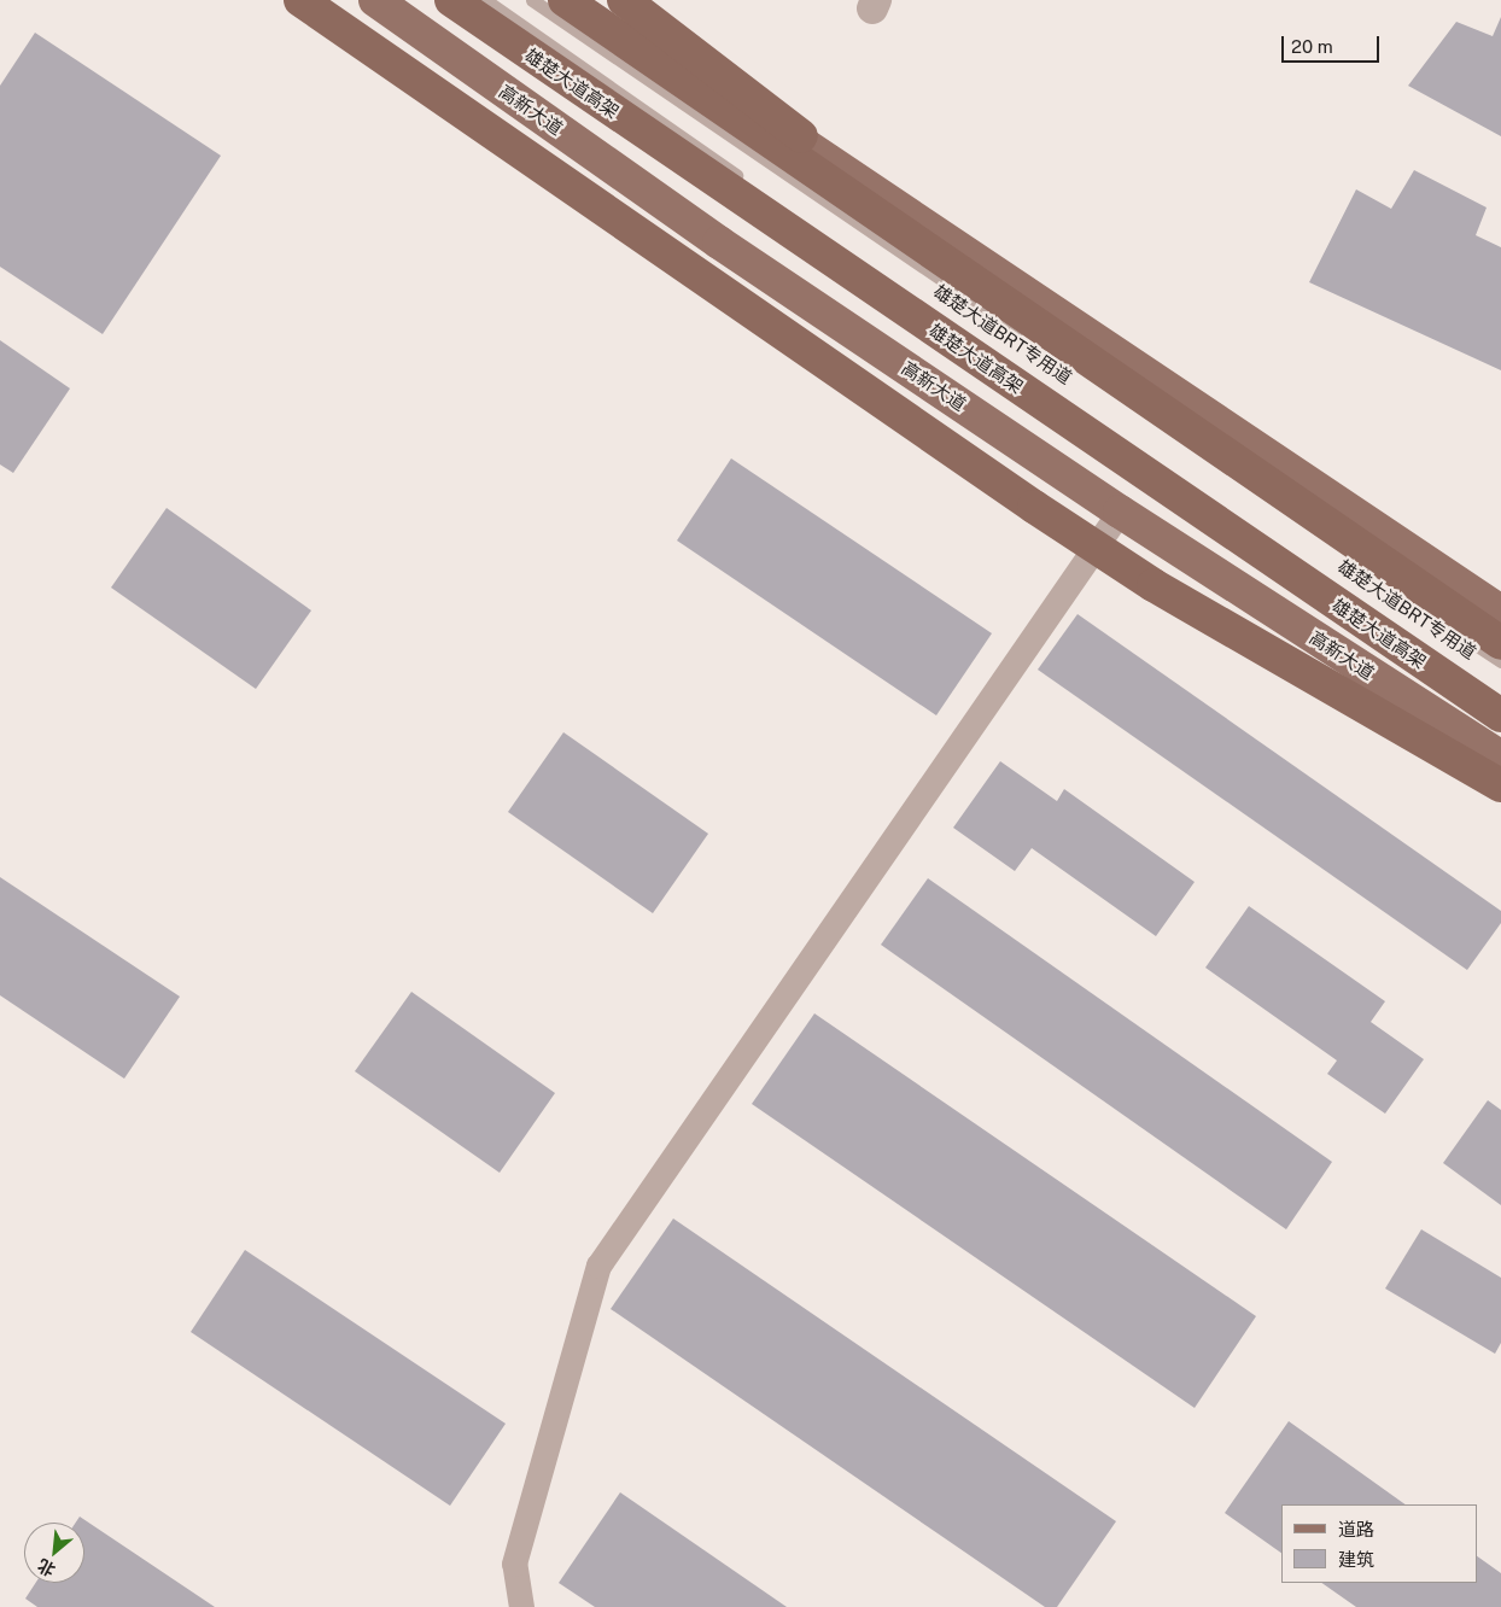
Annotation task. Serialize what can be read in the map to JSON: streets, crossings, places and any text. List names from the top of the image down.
{
  "streets": {
    "highway": ["雄楚大道高架"],
    "main road": ["高新大道"],
    "lane": ["雄楚大道BRT专用道"]
  },
  "legend": ["道路", "建筑"],
  "scale_bar": "20 m",
  "north": "bottom left"
}
